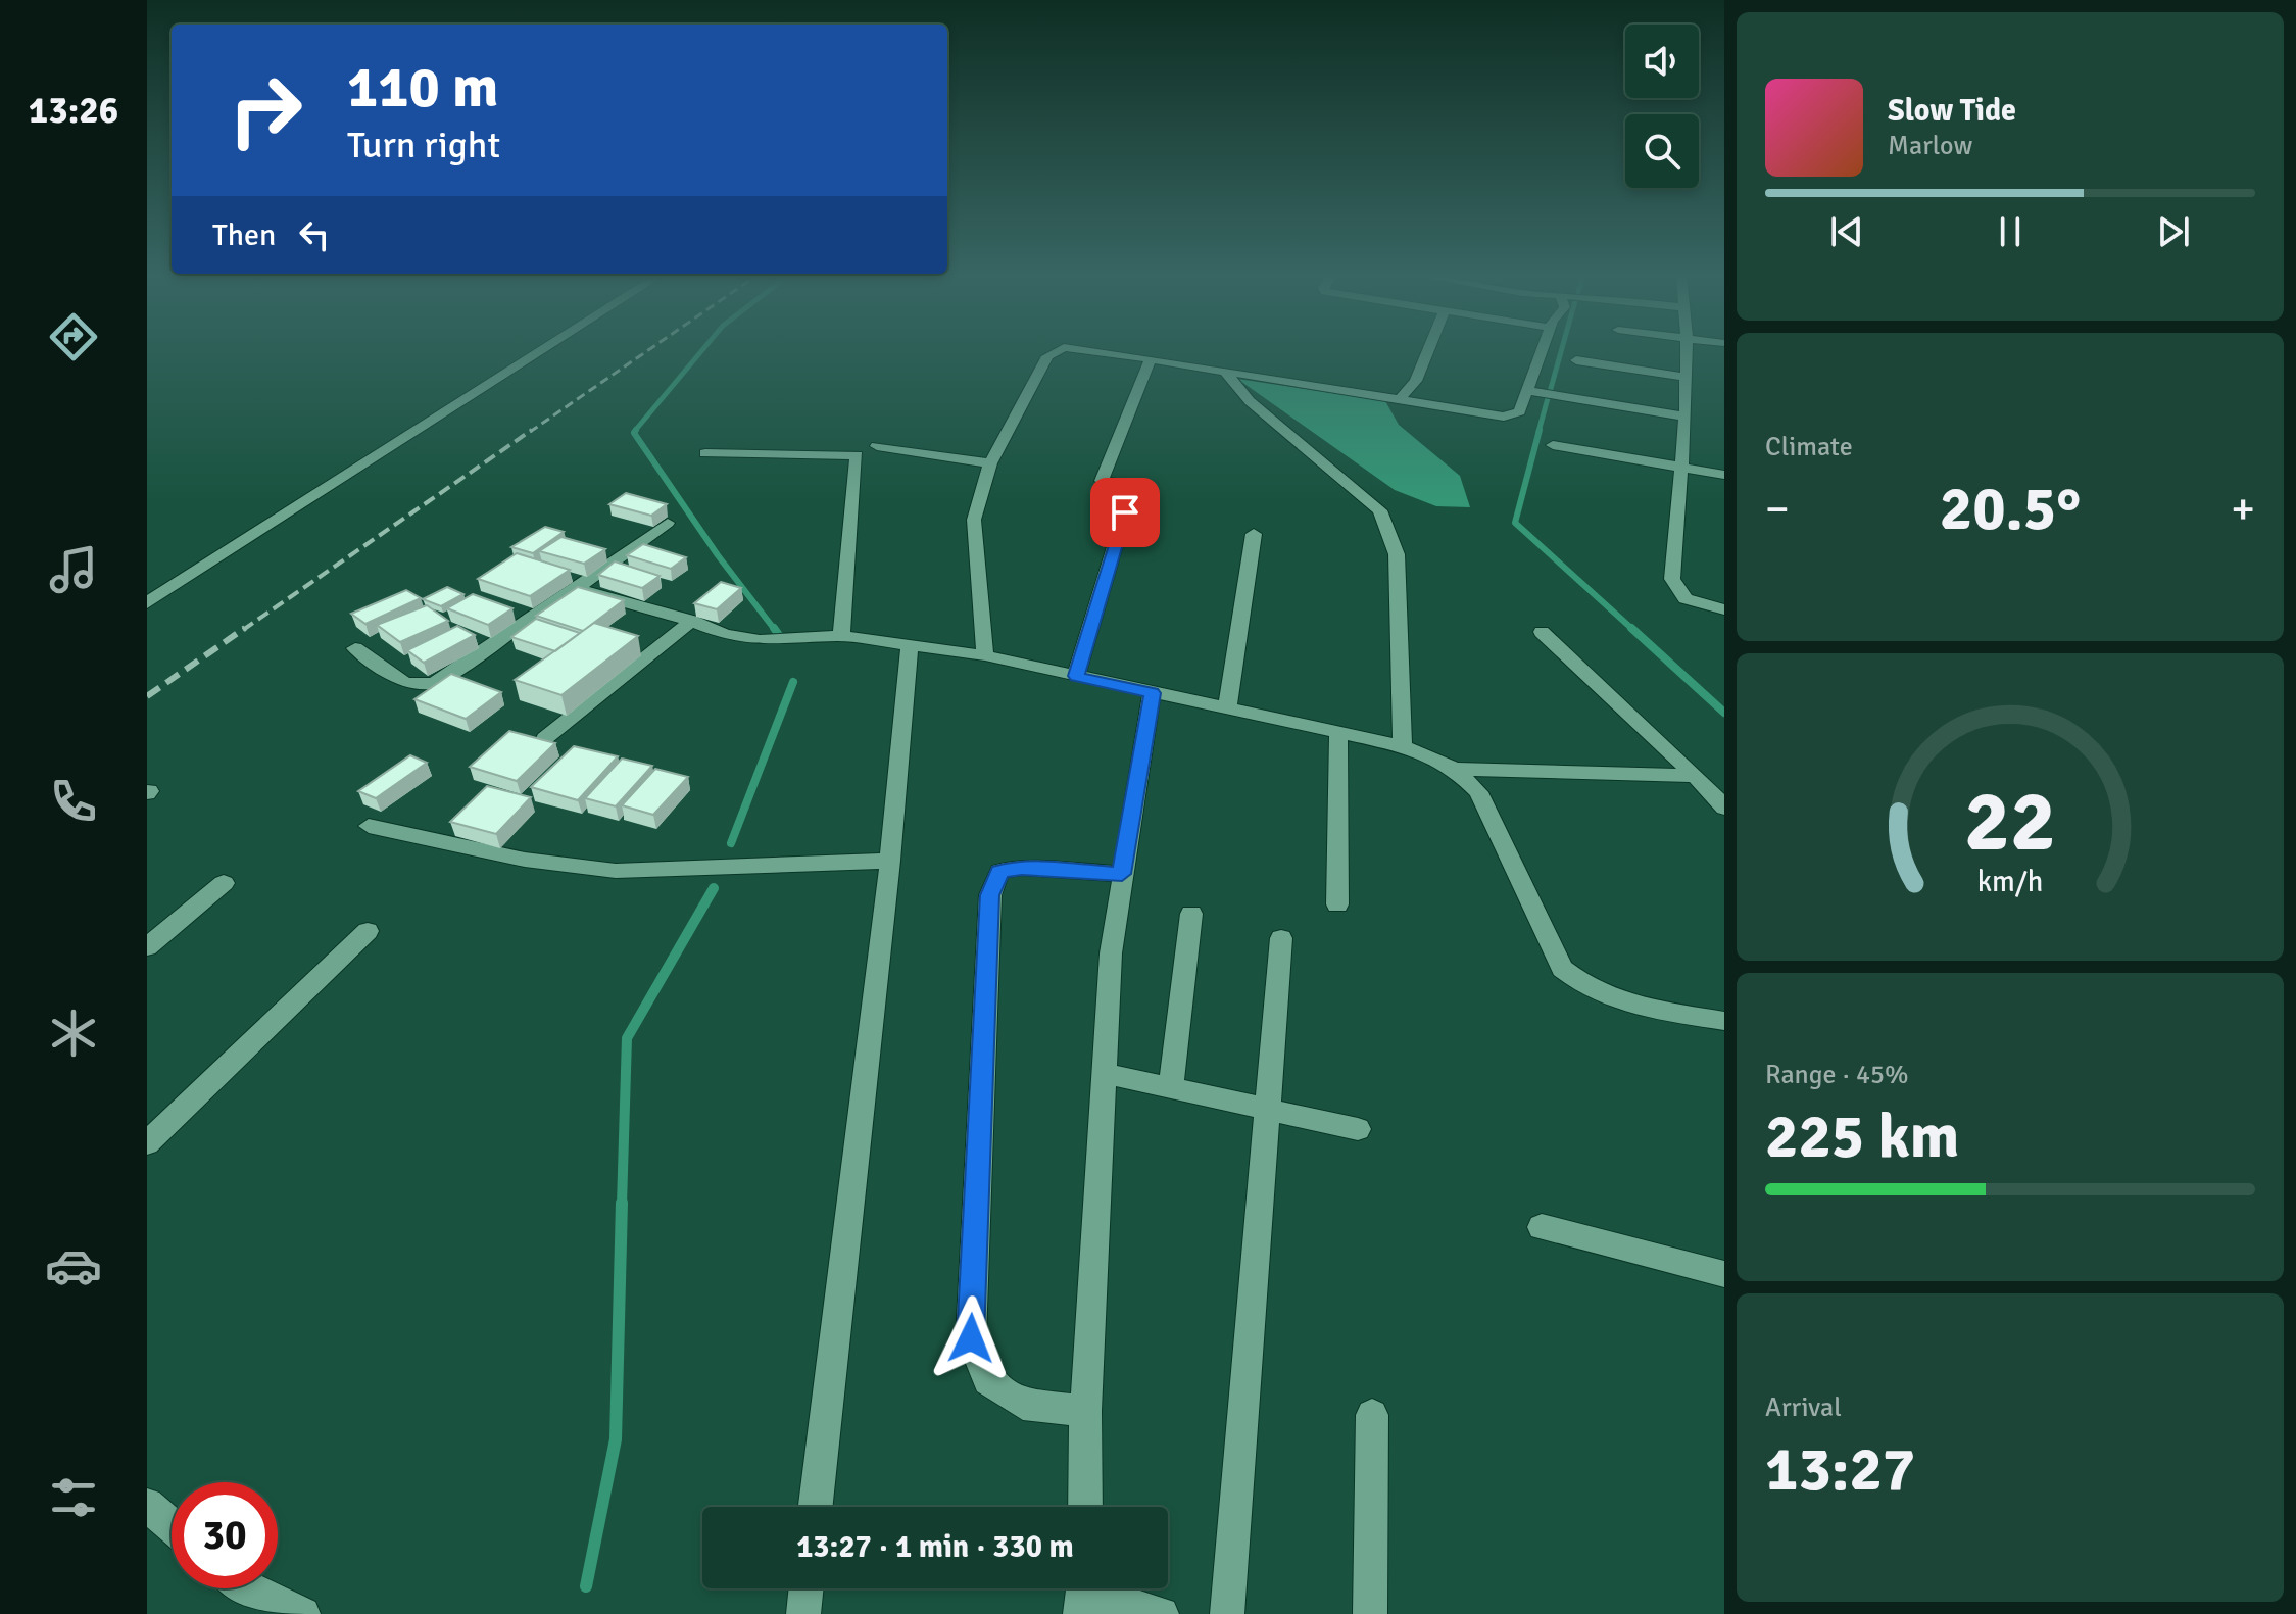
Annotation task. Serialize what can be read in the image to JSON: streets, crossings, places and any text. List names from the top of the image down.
{
  "page": {
    "tabs": "13:26",
    "turn": ["110 m", "Turn right"],
    "song": ["Slow Tide", "Marlow"],
    "then": "Then",
    "tile": [
      "Climate",
      ["Range · 45%", "225 km"],
      ["Arrival", "13:27"]
    ],
    "heat": ["−", "20.5°", "+"],
    "limit": "30",
    "trip": "13:27 · 1 min · 330 m",
    "gauge": ["22", "km/h"]
  }
}
